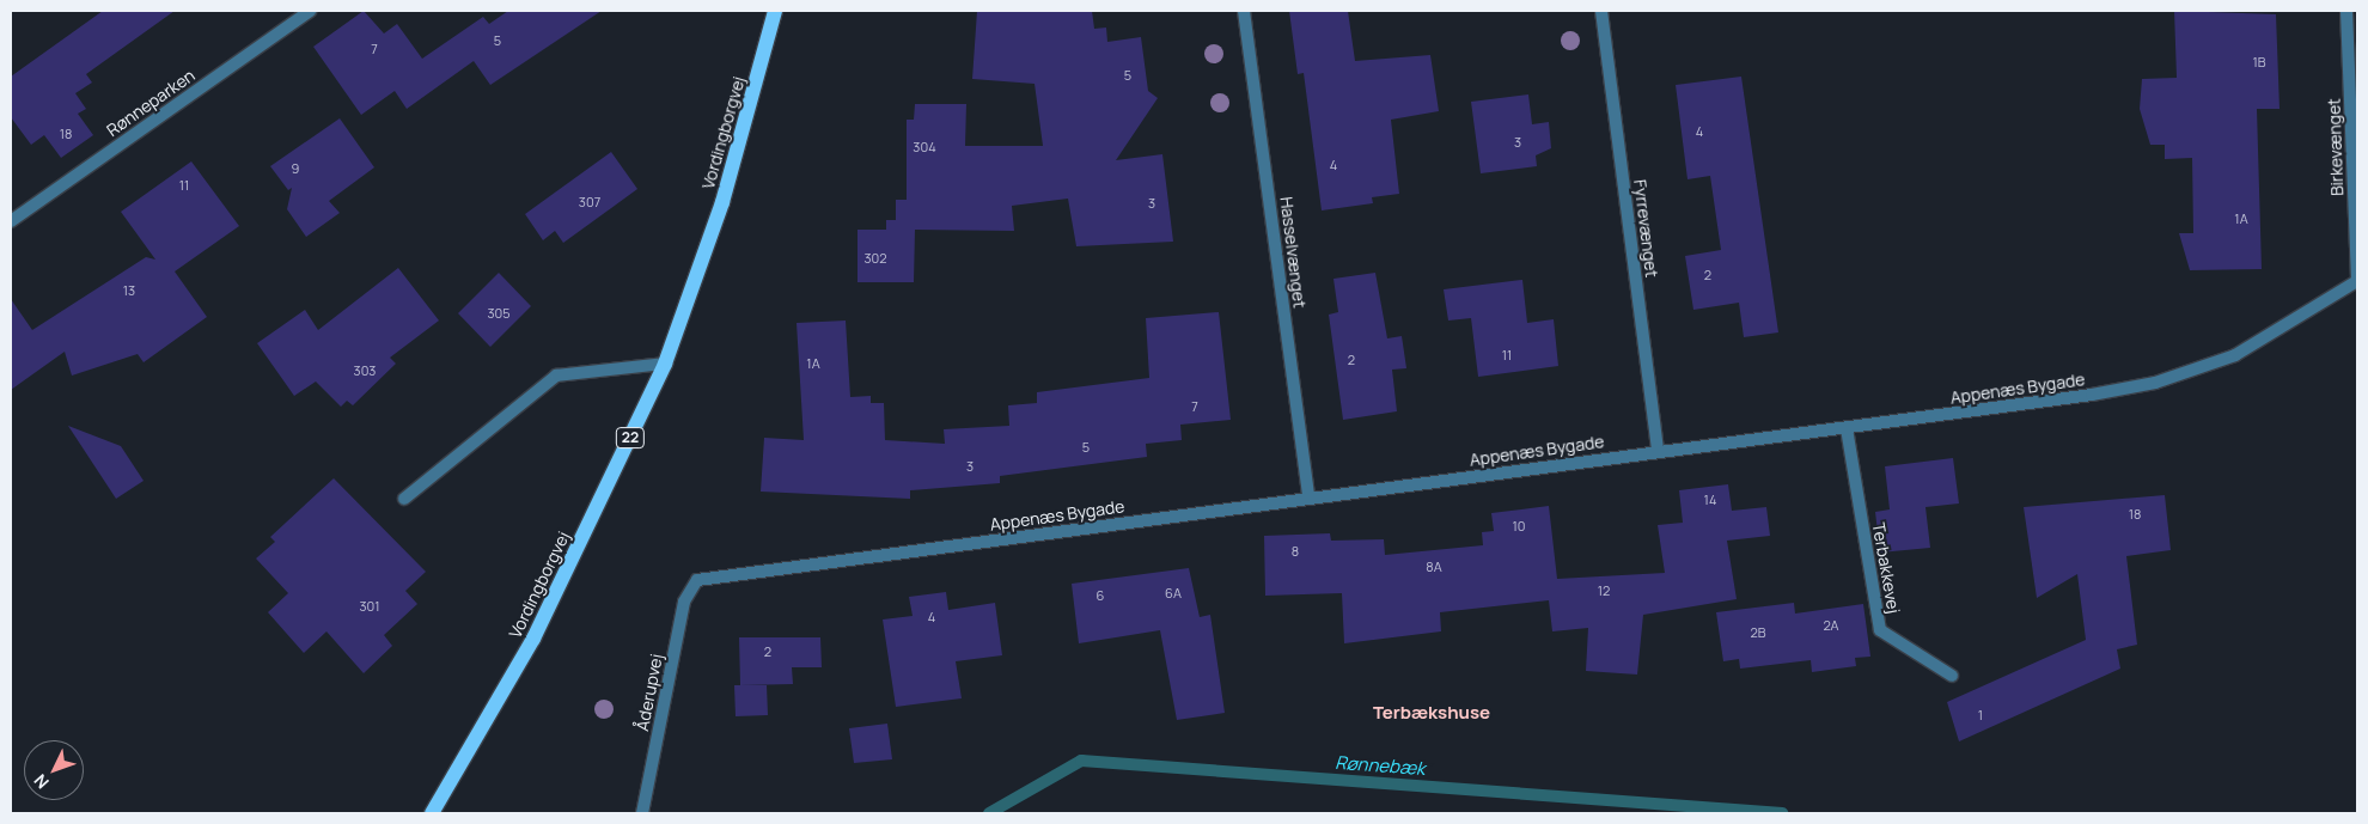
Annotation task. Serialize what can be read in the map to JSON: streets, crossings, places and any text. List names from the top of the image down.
{
  "streets": {
    "main road": ["Vordingborgvej", "22"],
    "street": [
      "Rønneparken",
      "Birkevænget",
      "Fyrrevænget",
      "Hasselvænget",
      "Appenæs Bygade",
      "Terbakkevej",
      "Åderupvej"
    ]
  },
  "crossings": [
    ["Birkevænget", "Appenæs Bygade"],
    ["Fyrrevænget", "Appenæs Bygade"],
    ["Hasselvænget", "Appenæs Bygade"],
    ["Appenæs Bygade", "Terbakkevej"],
    ["Appenæs Bygade", "Åderupvej"]
  ],
  "districts": ["Terbækshuse"],
  "water": ["Rønnebæk"],
  "house_numbers": [
    "5",
    "7",
    "1B",
    "5",
    "4",
    "18",
    "3",
    "304",
    "4",
    "9",
    "11",
    "307",
    "3",
    "1A",
    "302",
    "2",
    "13",
    "305",
    "11",
    "2",
    "1A",
    "303",
    "7",
    "5",
    "3",
    "14",
    "18",
    "10",
    "8",
    "8A",
    "12",
    "6A",
    "6",
    "301",
    "4",
    "2A",
    "2B",
    "2",
    "1"
  ],
  "north": "bottom left"
}
